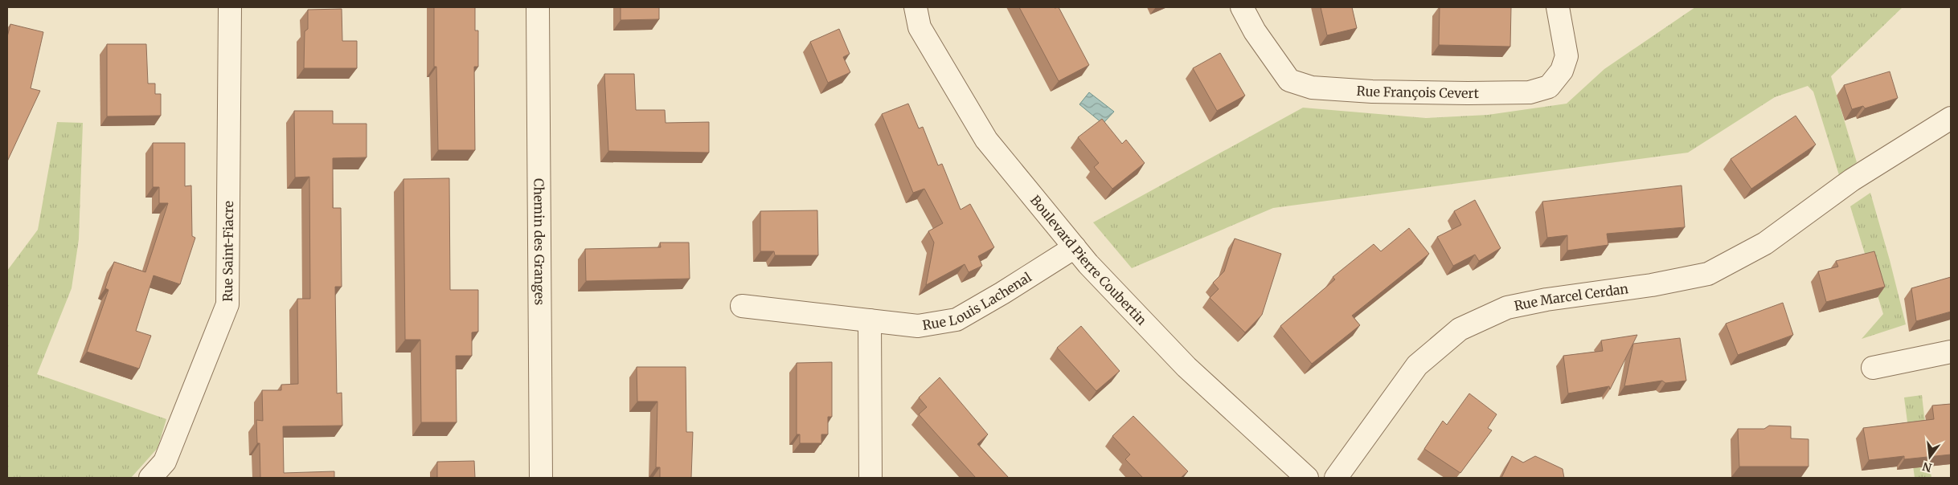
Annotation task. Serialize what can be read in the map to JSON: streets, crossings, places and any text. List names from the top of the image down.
{
  "streets": {
    "street": [
      "Rue François Cevert",
      "Chemin des Granges",
      "Rue Saint-Fiacre",
      "Boulevard Pierre Coubertin",
      "Rue Marcel Cerdan",
      "Rue Louis Lachenal"
    ]
  },
  "crossings": [
    ["Boulevard Pierre Coubertin", "Rue Louis Lachenal"]
  ],
  "north": "bottom"
}
